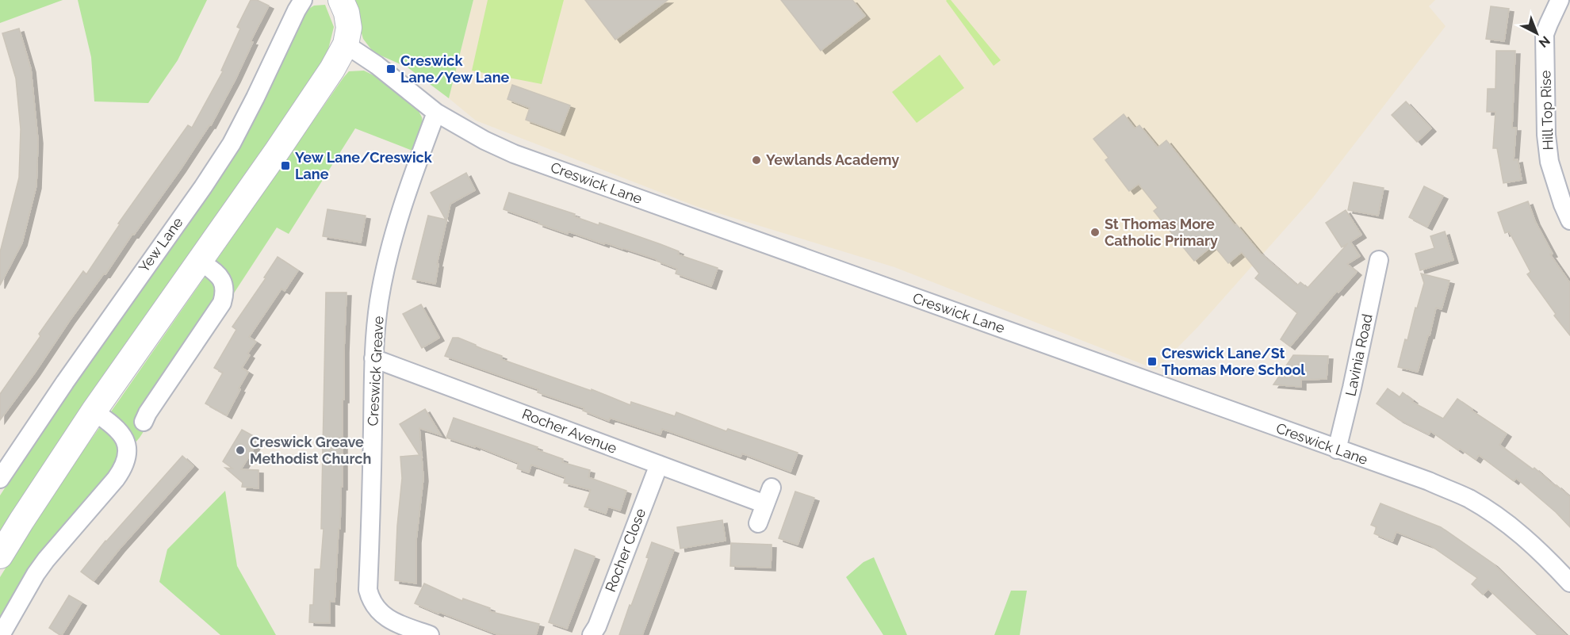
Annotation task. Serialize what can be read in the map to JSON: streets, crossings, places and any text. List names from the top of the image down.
{
  "streets": {
    "street": [
      "Hill Top Rise",
      "Creswick Lane",
      "Yew Lane",
      "Lavinia Road",
      "Creswick Greave",
      "Rocher Avenue",
      "Rocher Close"
    ]
  },
  "crossings": [
    ["Creswick Lane", "Lavinia Road"],
    ["Creswick Lane", "Creswick Greave"],
    ["Creswick Greave", "Rocher Avenue"],
    ["Rocher Avenue", "Rocher Close"]
  ],
  "places": {
    "transit": ["Creswick Lane/Yew Lane", "Yew Lane/Creswick Lane", "Creswick Lane/St Thomas More School"],
    "other": ["Yewlands Academy", "St Thomas More Catholic Primary", "Creswick Greave Methodist Church"]
  },
  "north": "bottom right"
}
